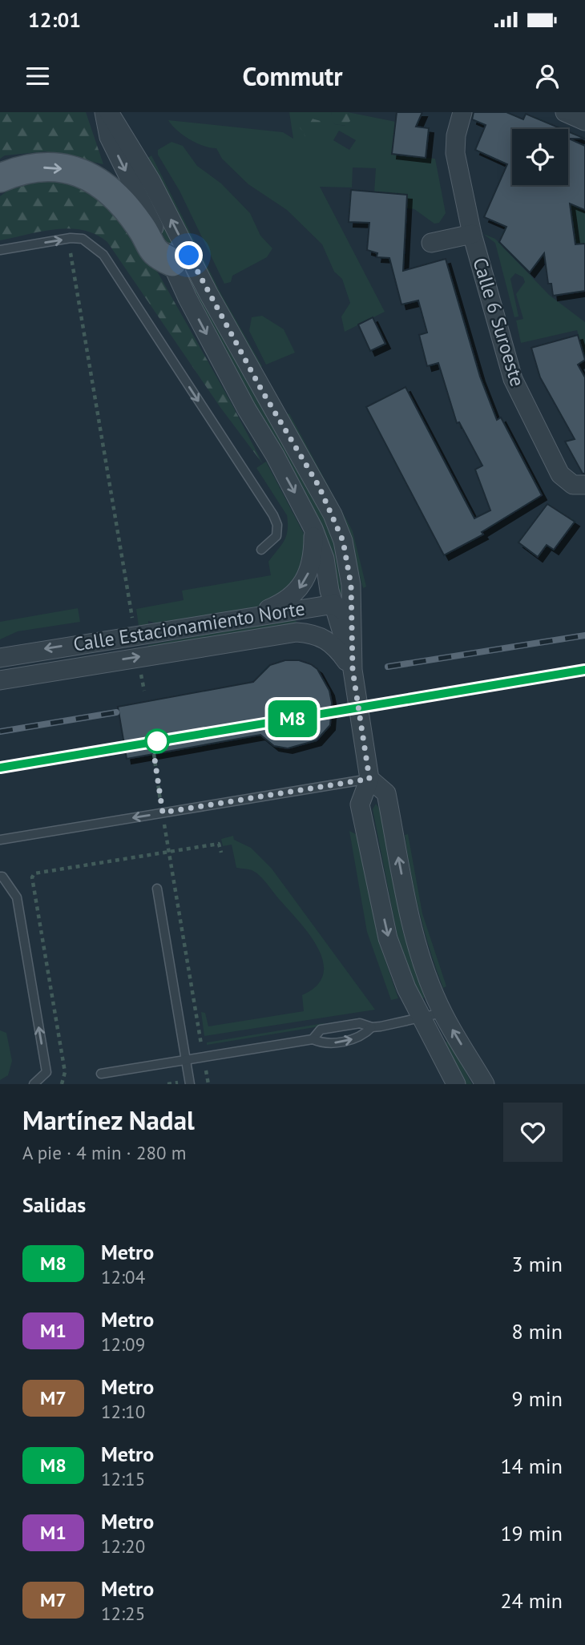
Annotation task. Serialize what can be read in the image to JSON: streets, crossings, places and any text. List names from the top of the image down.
{
  "streets": {
    "street": ["Calle 6 Suroeste", "Calle Estacionamiento Norte"]
  },
  "lines": ["metro line M8"],
  "page": {
    "status": "12:01",
    "header": "Commutr",
    "on_map": "M8",
    "heading": [
      ["Martínez Nadal", "A pie · 4 min · 280 m"],
      "Salidas"
    ],
    "list": [
      {
        "mark": "M8",
        "name": "Metro",
        "note": "12:04",
        "value": "3 min"
      },
      {
        "mark": "M1",
        "name": "Metro",
        "note": "12:09",
        "value": "8 min"
      },
      {
        "mark": "M7",
        "name": "Metro",
        "note": "12:10",
        "value": "9 min"
      },
      {
        "mark": "M8",
        "name": "Metro",
        "note": "12:15",
        "value": "14 min"
      },
      {
        "mark": "M1",
        "name": "Metro",
        "note": "12:20",
        "value": "19 min"
      },
      {
        "mark": "M7",
        "name": "Metro",
        "note": "12:25",
        "value": "24 min"
      }
    ]
  }
}
